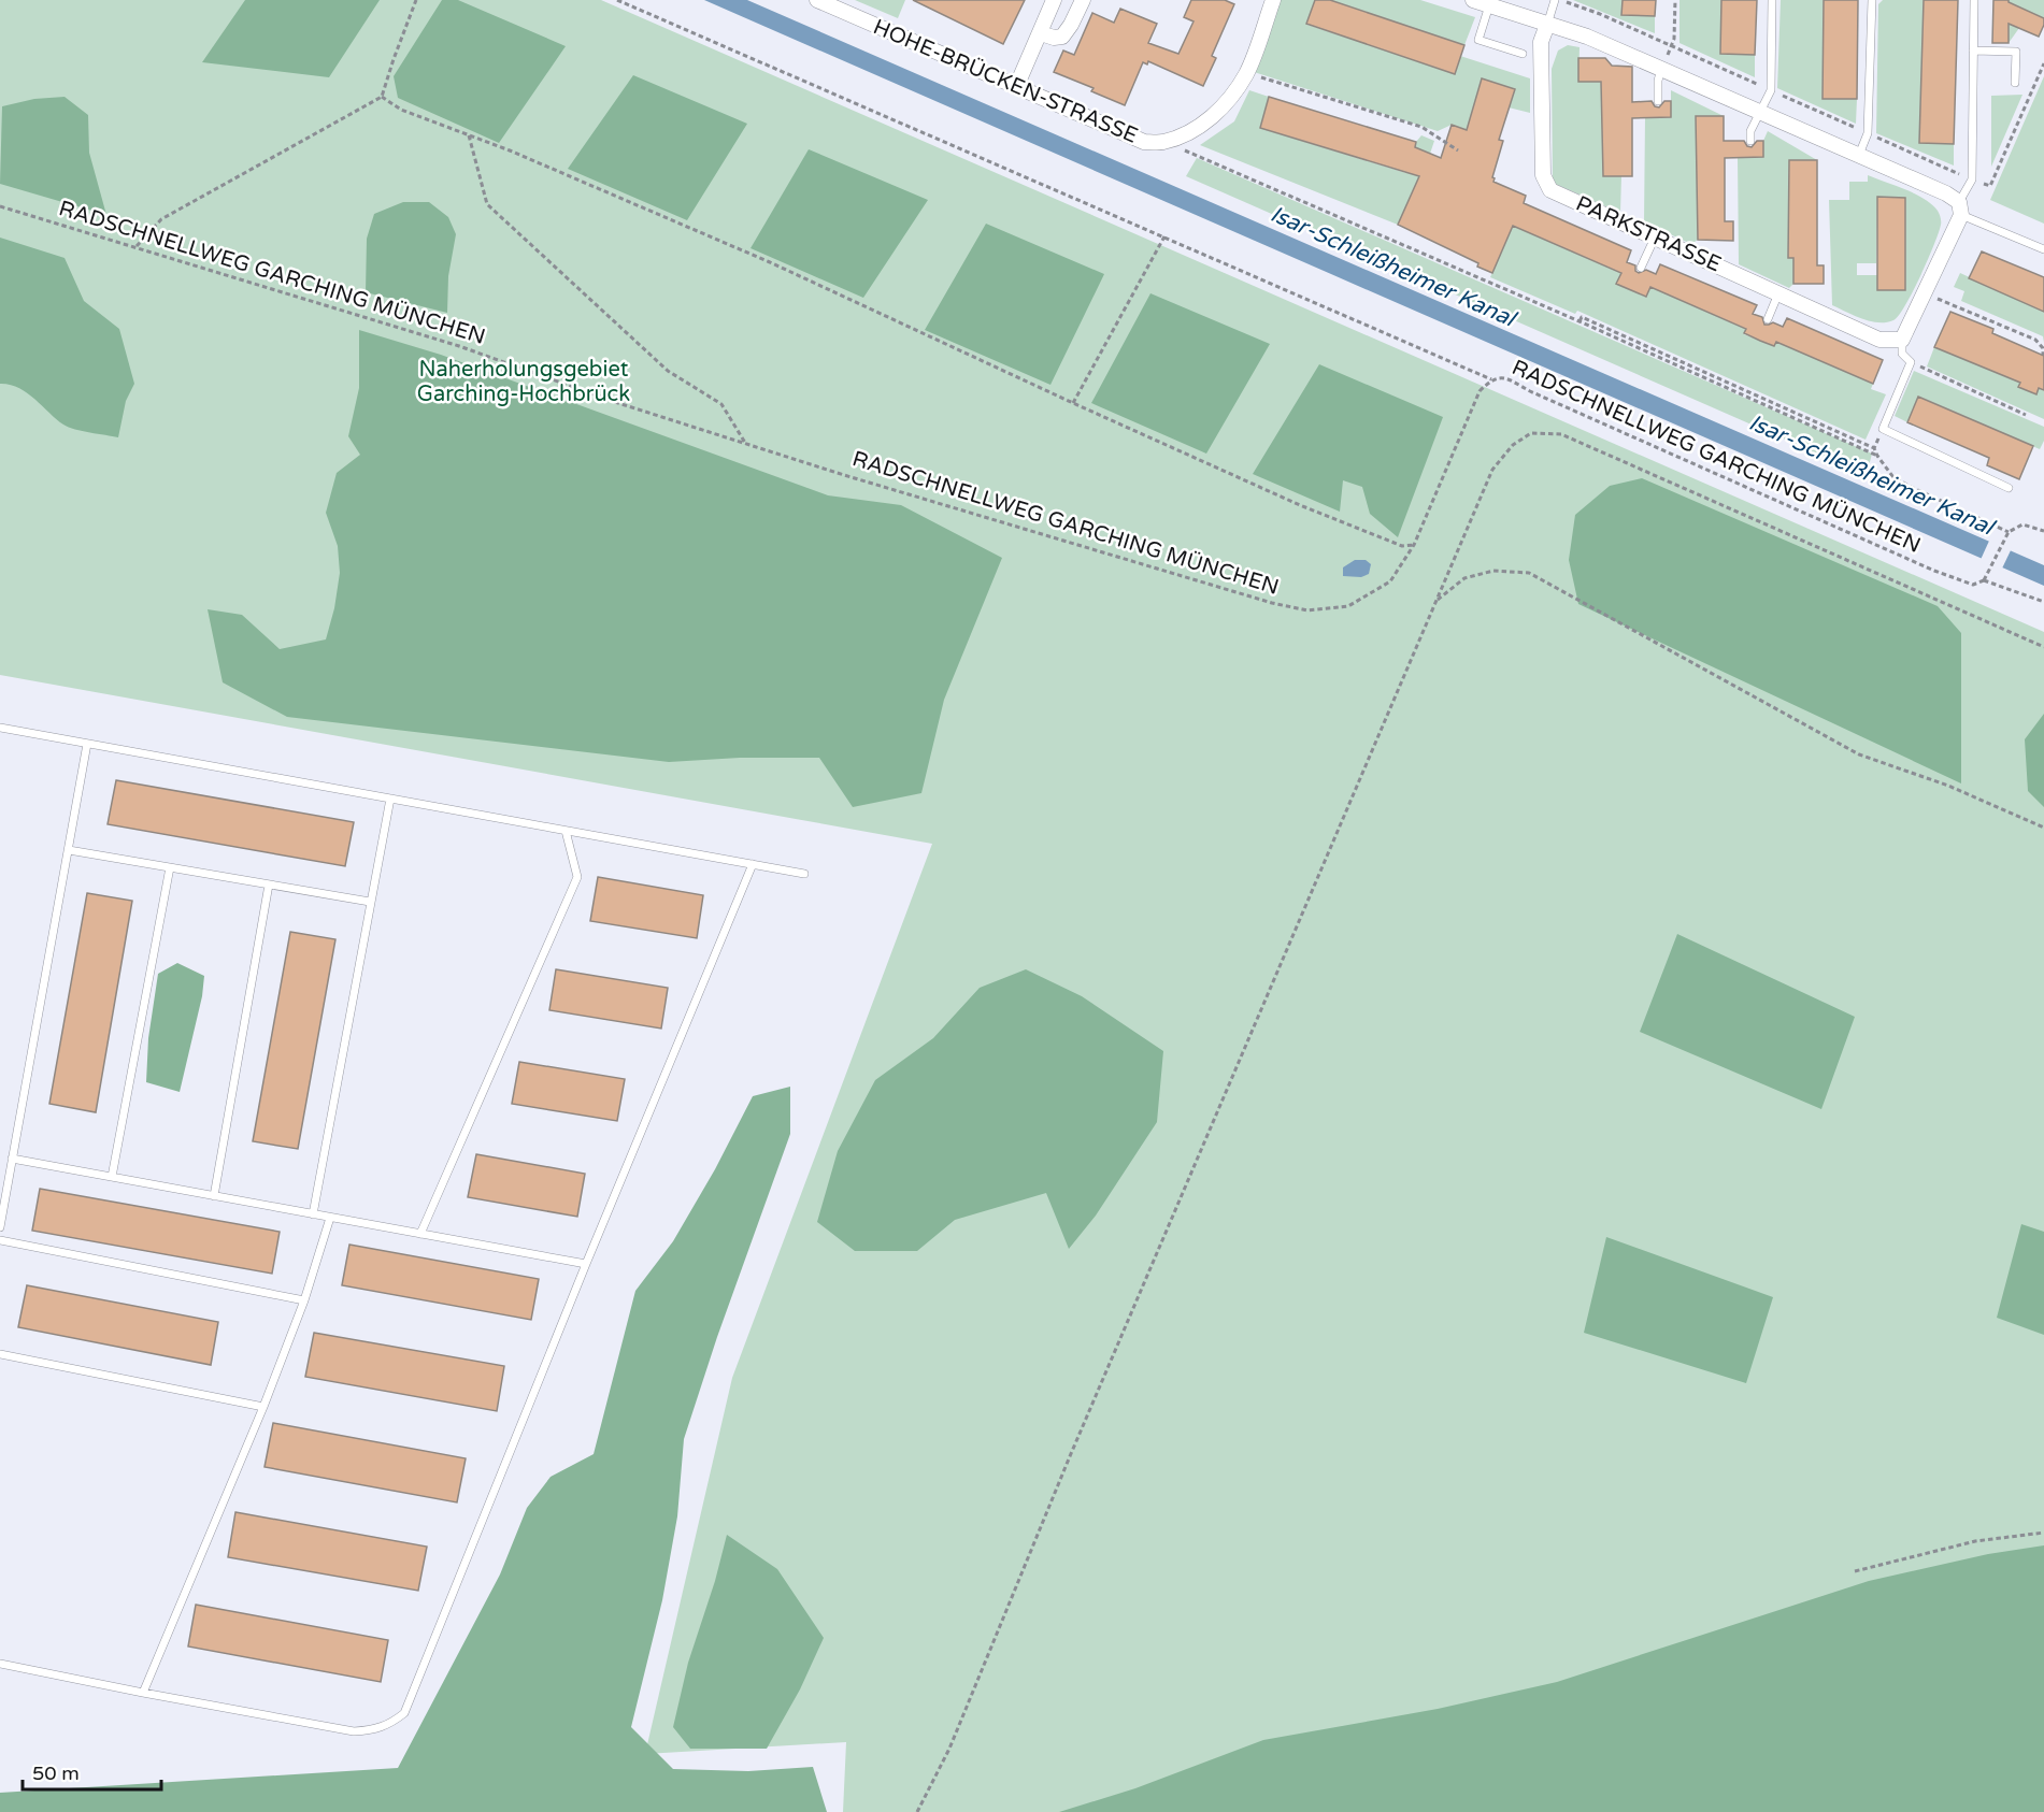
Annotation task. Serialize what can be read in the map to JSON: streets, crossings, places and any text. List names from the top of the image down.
{
  "streets": {
    "street": ["HOHE-BRÜCKEN-STRASSE", "PARKSTRASSE"],
    "path": ["RADSCHNELLWEG GARCHING MÜNCHEN"]
  },
  "water": ["Isar-Schleißheimer Kanal"],
  "parks": ["Naherholungsgebiet Garching-Hochbrück"],
  "scale_bar": "50 m"
}
